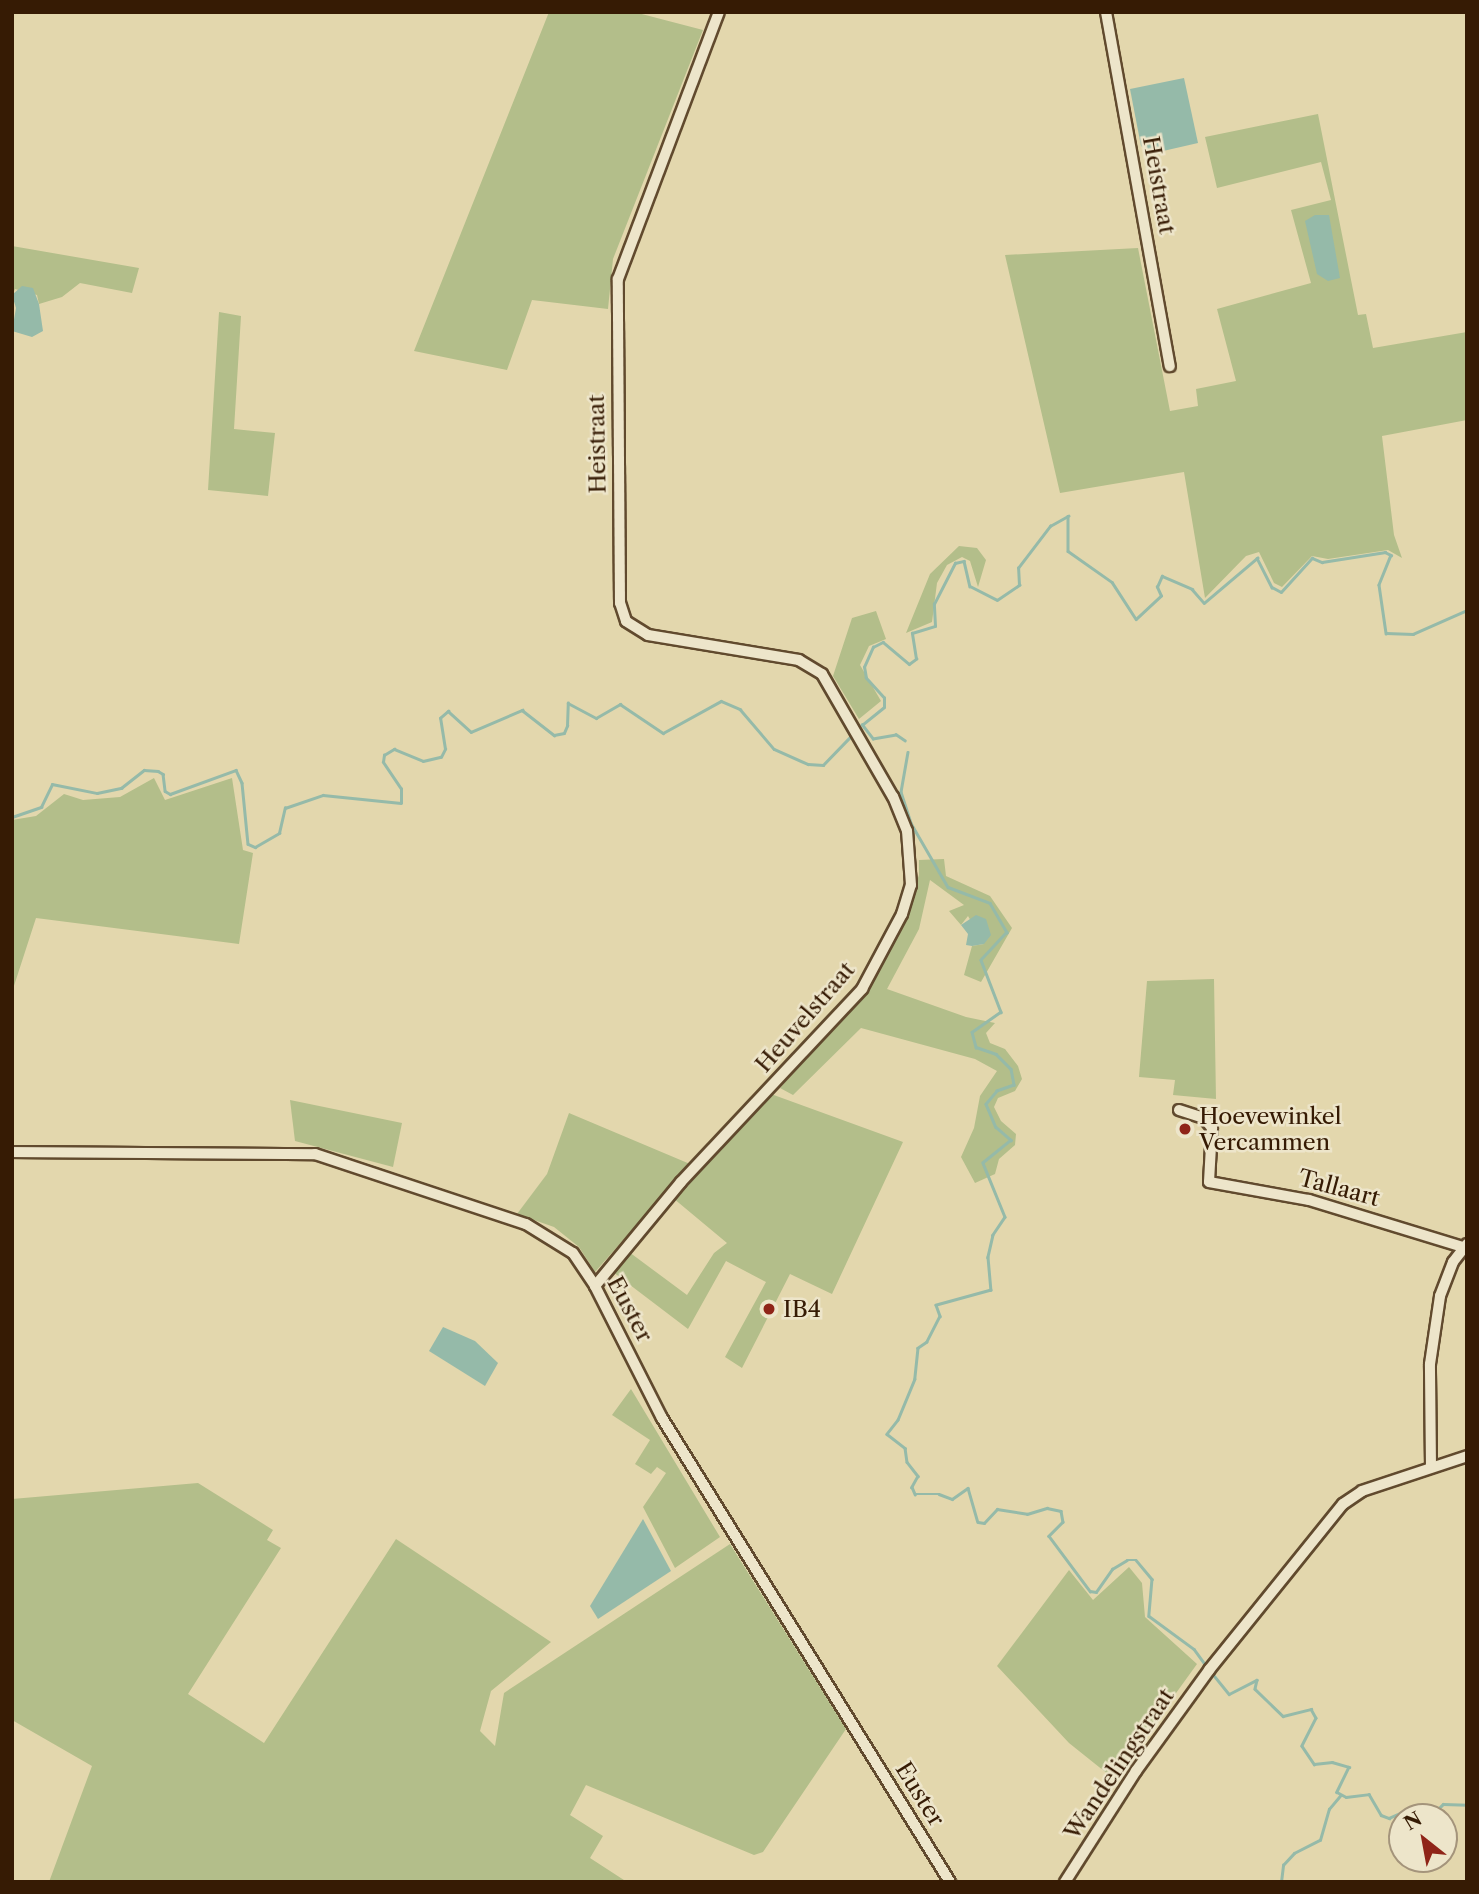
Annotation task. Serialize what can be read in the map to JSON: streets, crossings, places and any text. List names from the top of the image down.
{
  "streets": {
    "street": [
      "Heistraat",
      "Heuvelstraat",
      "Tallaart",
      "Euster",
      "Wandelingstraat"
    ]
  },
  "crossings": [
    ["Heistraat", "Heuvelstraat"],
    ["Heuvelstraat", "Euster"],
    ["Tallaart", "Wandelingstraat"]
  ],
  "places": ["Hoevewinkel Vercammen", "IB4"],
  "north": "top left"
}
